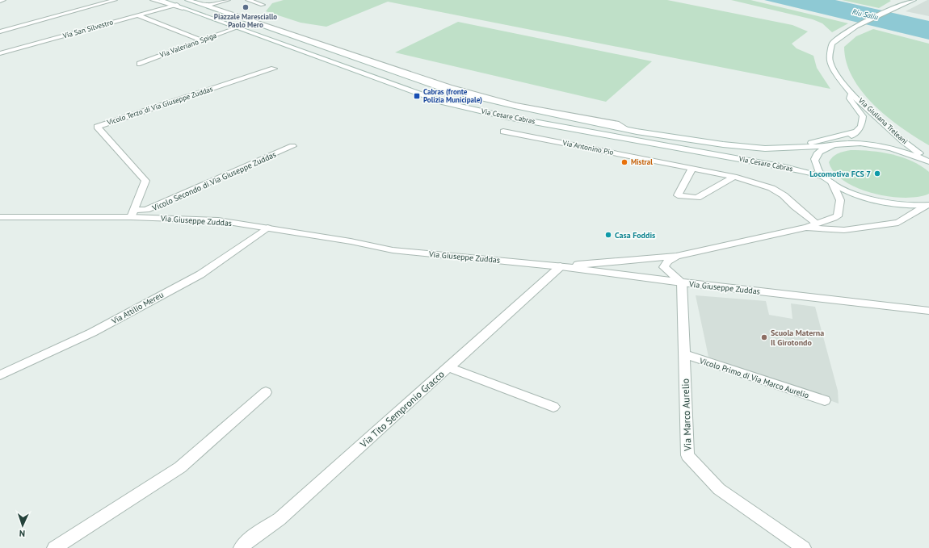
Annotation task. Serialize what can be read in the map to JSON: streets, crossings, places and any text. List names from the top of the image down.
{
  "streets": {
    "street": [
      "Via San Silvestro",
      "Via Valeriano Spiga",
      "Vicolo Terzo di Via Giuseppe Zuddas",
      "Via Cesare Cabras",
      "Via Giuliana Treleani",
      "Via Antonino Pio",
      "Vicolo Secondo di Via Giuseppe Zuddas",
      "Via Giuseppe Zuddas",
      "Via Attilio Mereu",
      "Vicolo Primo di Via Marco Aurelio",
      "Via Tito Sempronio Gracco",
      "Via Marco Aurelio"
    ]
  },
  "crossings": [
    ["Via San Silvestro", "Via Cesare Cabras"],
    ["Via Valeriano Spiga", "Via Cesare Cabras"],
    ["Vicolo Terzo di Via Giuseppe Zuddas", "Vicolo Secondo di Via Giuseppe Zuddas"],
    ["Vicolo Terzo di Via Giuseppe Zuddas", "Via Giuseppe Zuddas"],
    ["Via Cesare Cabras", "Via Giuliana Treleani"],
    ["Vicolo Secondo di Via Giuseppe Zuddas", "Via Giuseppe Zuddas"],
    ["Via Giuseppe Zuddas", "Via Attilio Mereu"],
    ["Via Giuseppe Zuddas", "Via Tito Sempronio Gracco"],
    ["Via Giuseppe Zuddas", "Via Marco Aurelio"],
    ["Vicolo Primo di Via Marco Aurelio", "Via Marco Aurelio"]
  ],
  "water": ["Riu Saliu"],
  "places": {
    "other": [
      "Piazzale Maresciallo Paolo Mero",
      "Mistral",
      "Locomotiva FCS 7",
      "Casa Foddis",
      "Scuola Materna Il Girotondo"
    ],
    "transit": ["Cabras (fronte Polizia Municipale)"]
  },
  "north": "bottom"
}
